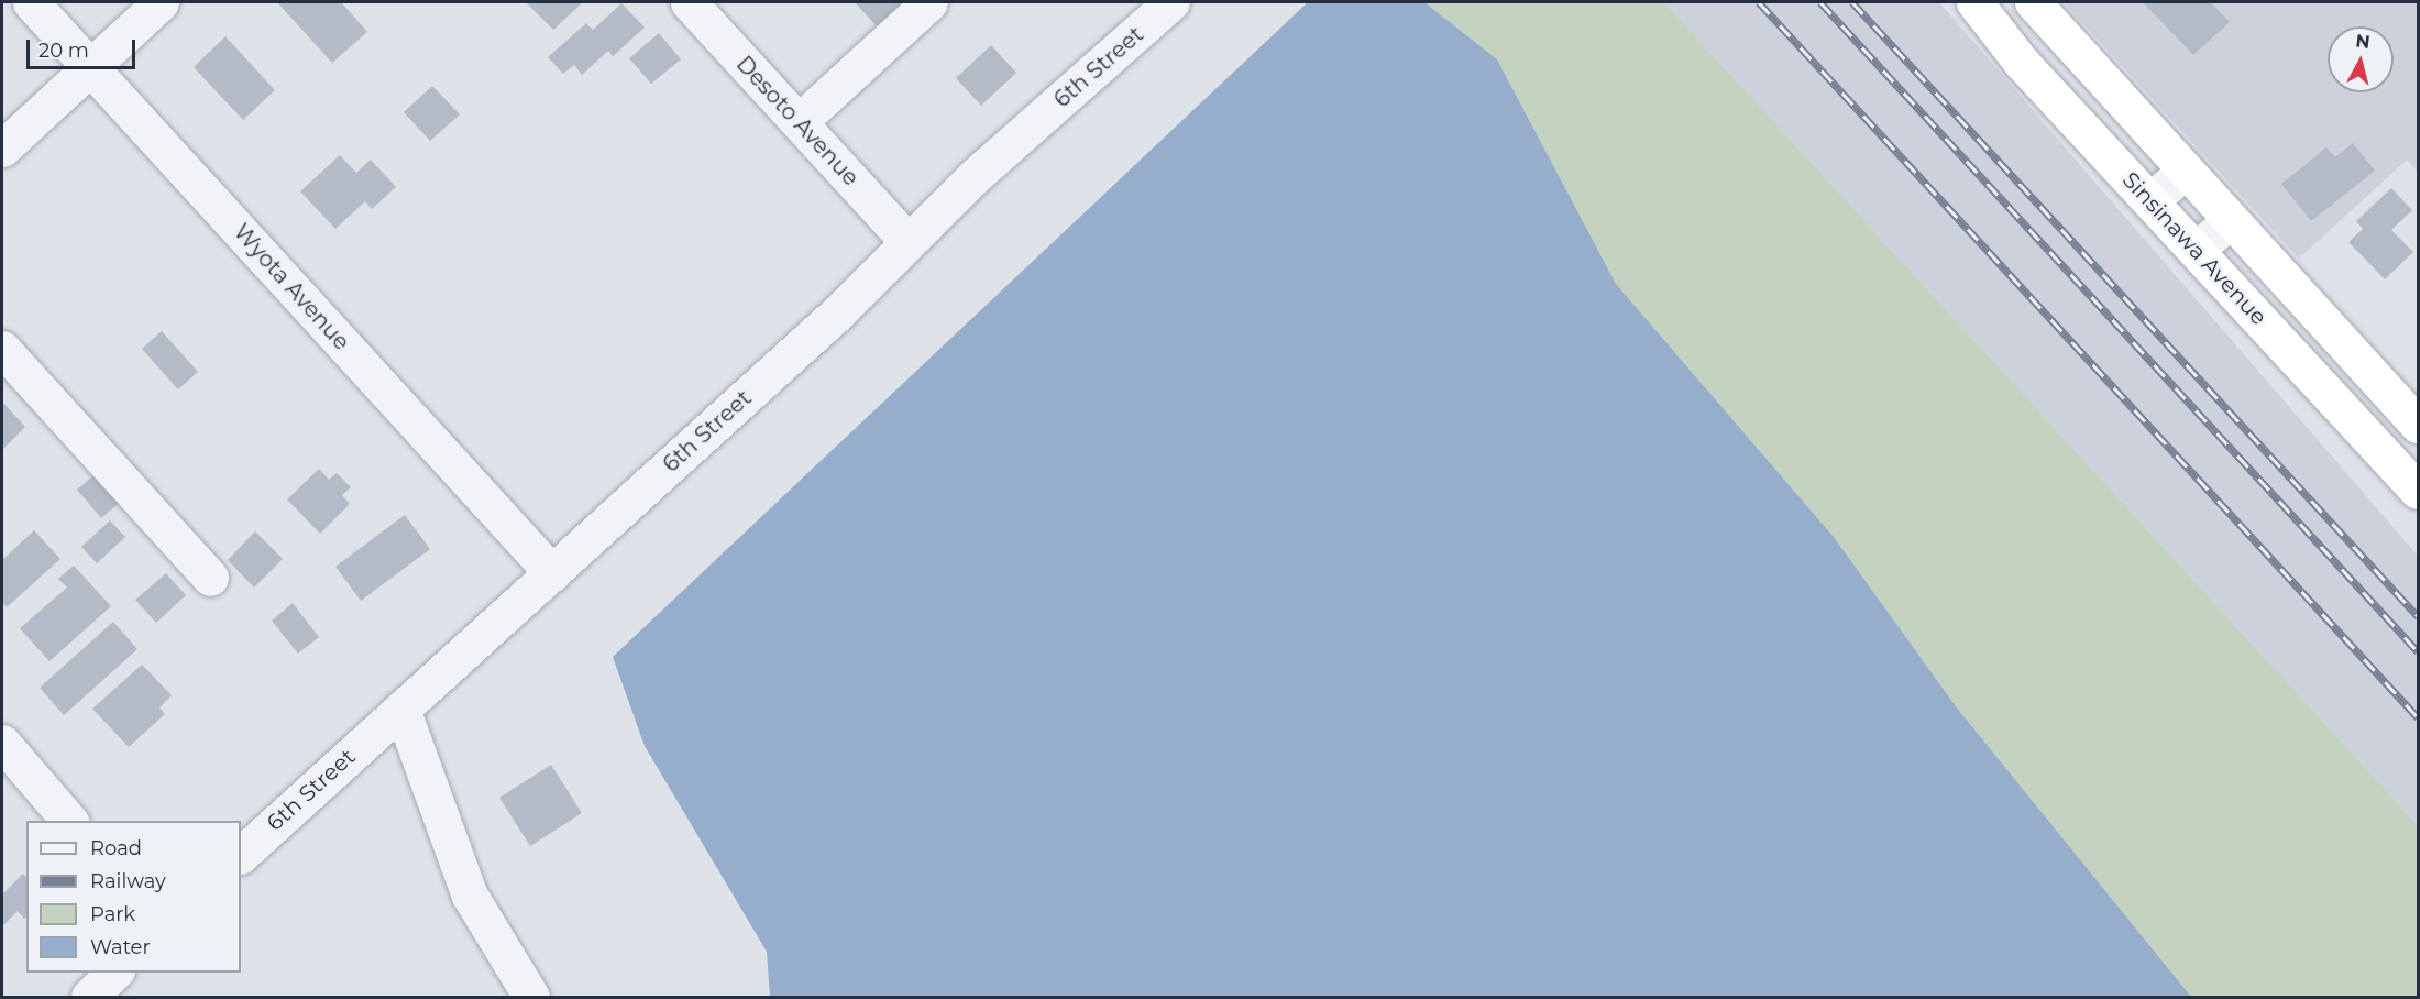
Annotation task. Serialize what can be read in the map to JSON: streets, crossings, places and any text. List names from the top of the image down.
{
  "streets": {
    "highway": ["Sinsinawa Avenue"],
    "street": ["6th Street", "Desoto Avenue", "Wyota Avenue"]
  },
  "crossings": [
    ["6th Street", "Desoto Avenue"],
    ["6th Street", "Wyota Avenue"]
  ],
  "legend": [
    "Road",
    "Railway",
    "Park",
    "Water"
  ],
  "scale_bar": "20 m",
  "north": "top"
}
